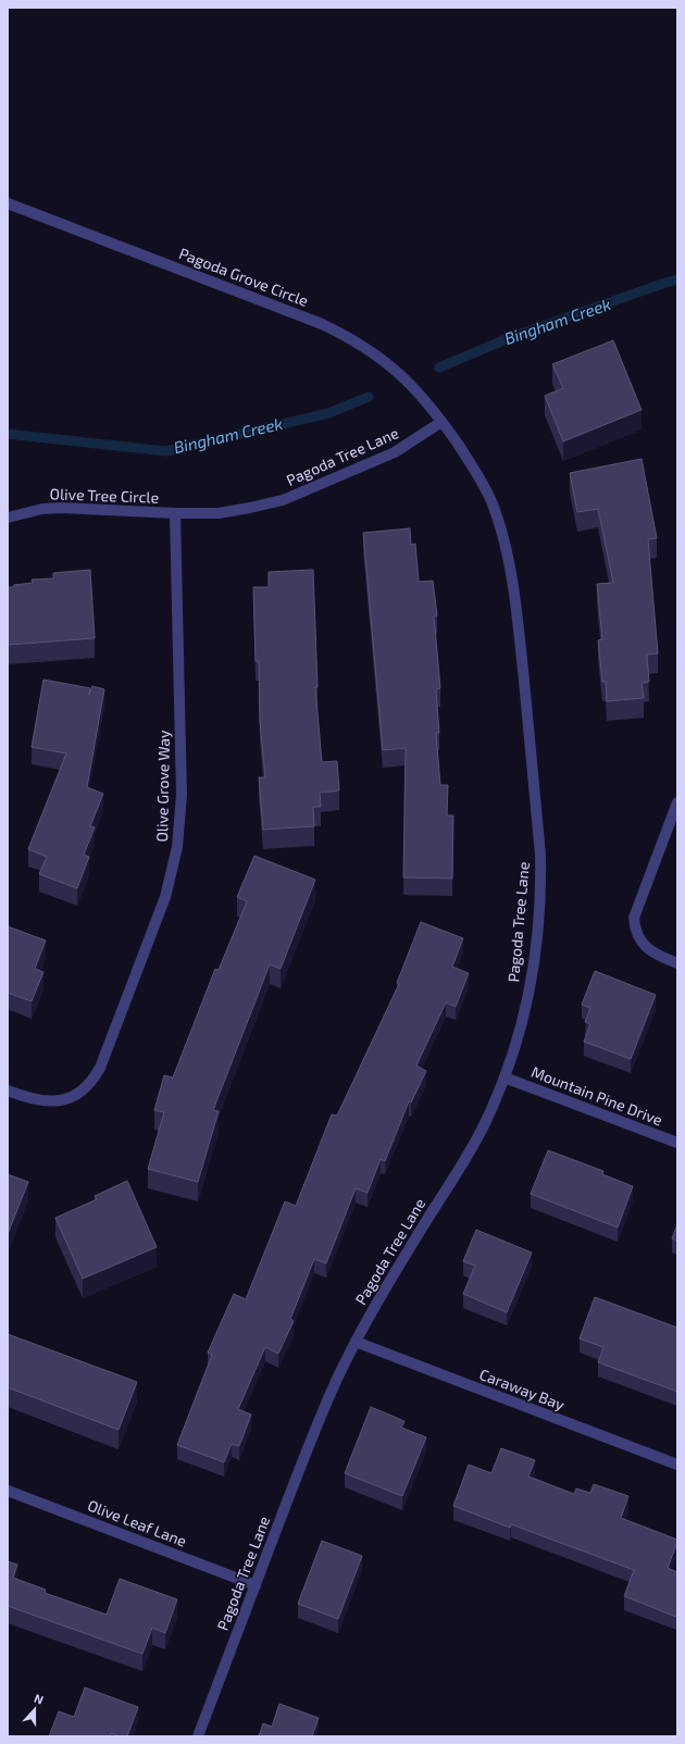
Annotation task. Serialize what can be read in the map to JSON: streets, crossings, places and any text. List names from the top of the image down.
{
  "streets": {
    "street": [
      "Pagoda Grove Circle",
      "Pagoda Tree Lane",
      "Olive Tree Circle",
      "Olive Grove Way",
      "Mountain Pine Drive",
      "Caraway Bay",
      "Olive Leaf Lane"
    ]
  },
  "crossings": [
    ["Pagoda Grove Circle", "Pagoda Tree Lane"],
    ["Pagoda Tree Lane", "Olive Tree Circle"],
    ["Pagoda Tree Lane", "Olive Grove Way"],
    ["Pagoda Tree Lane", "Mountain Pine Drive"],
    ["Pagoda Tree Lane", "Caraway Bay"],
    ["Pagoda Tree Lane", "Olive Leaf Lane"],
    ["Olive Tree Circle", "Olive Grove Way"]
  ],
  "water": ["Bingham Creek"],
  "north": "top"
}
